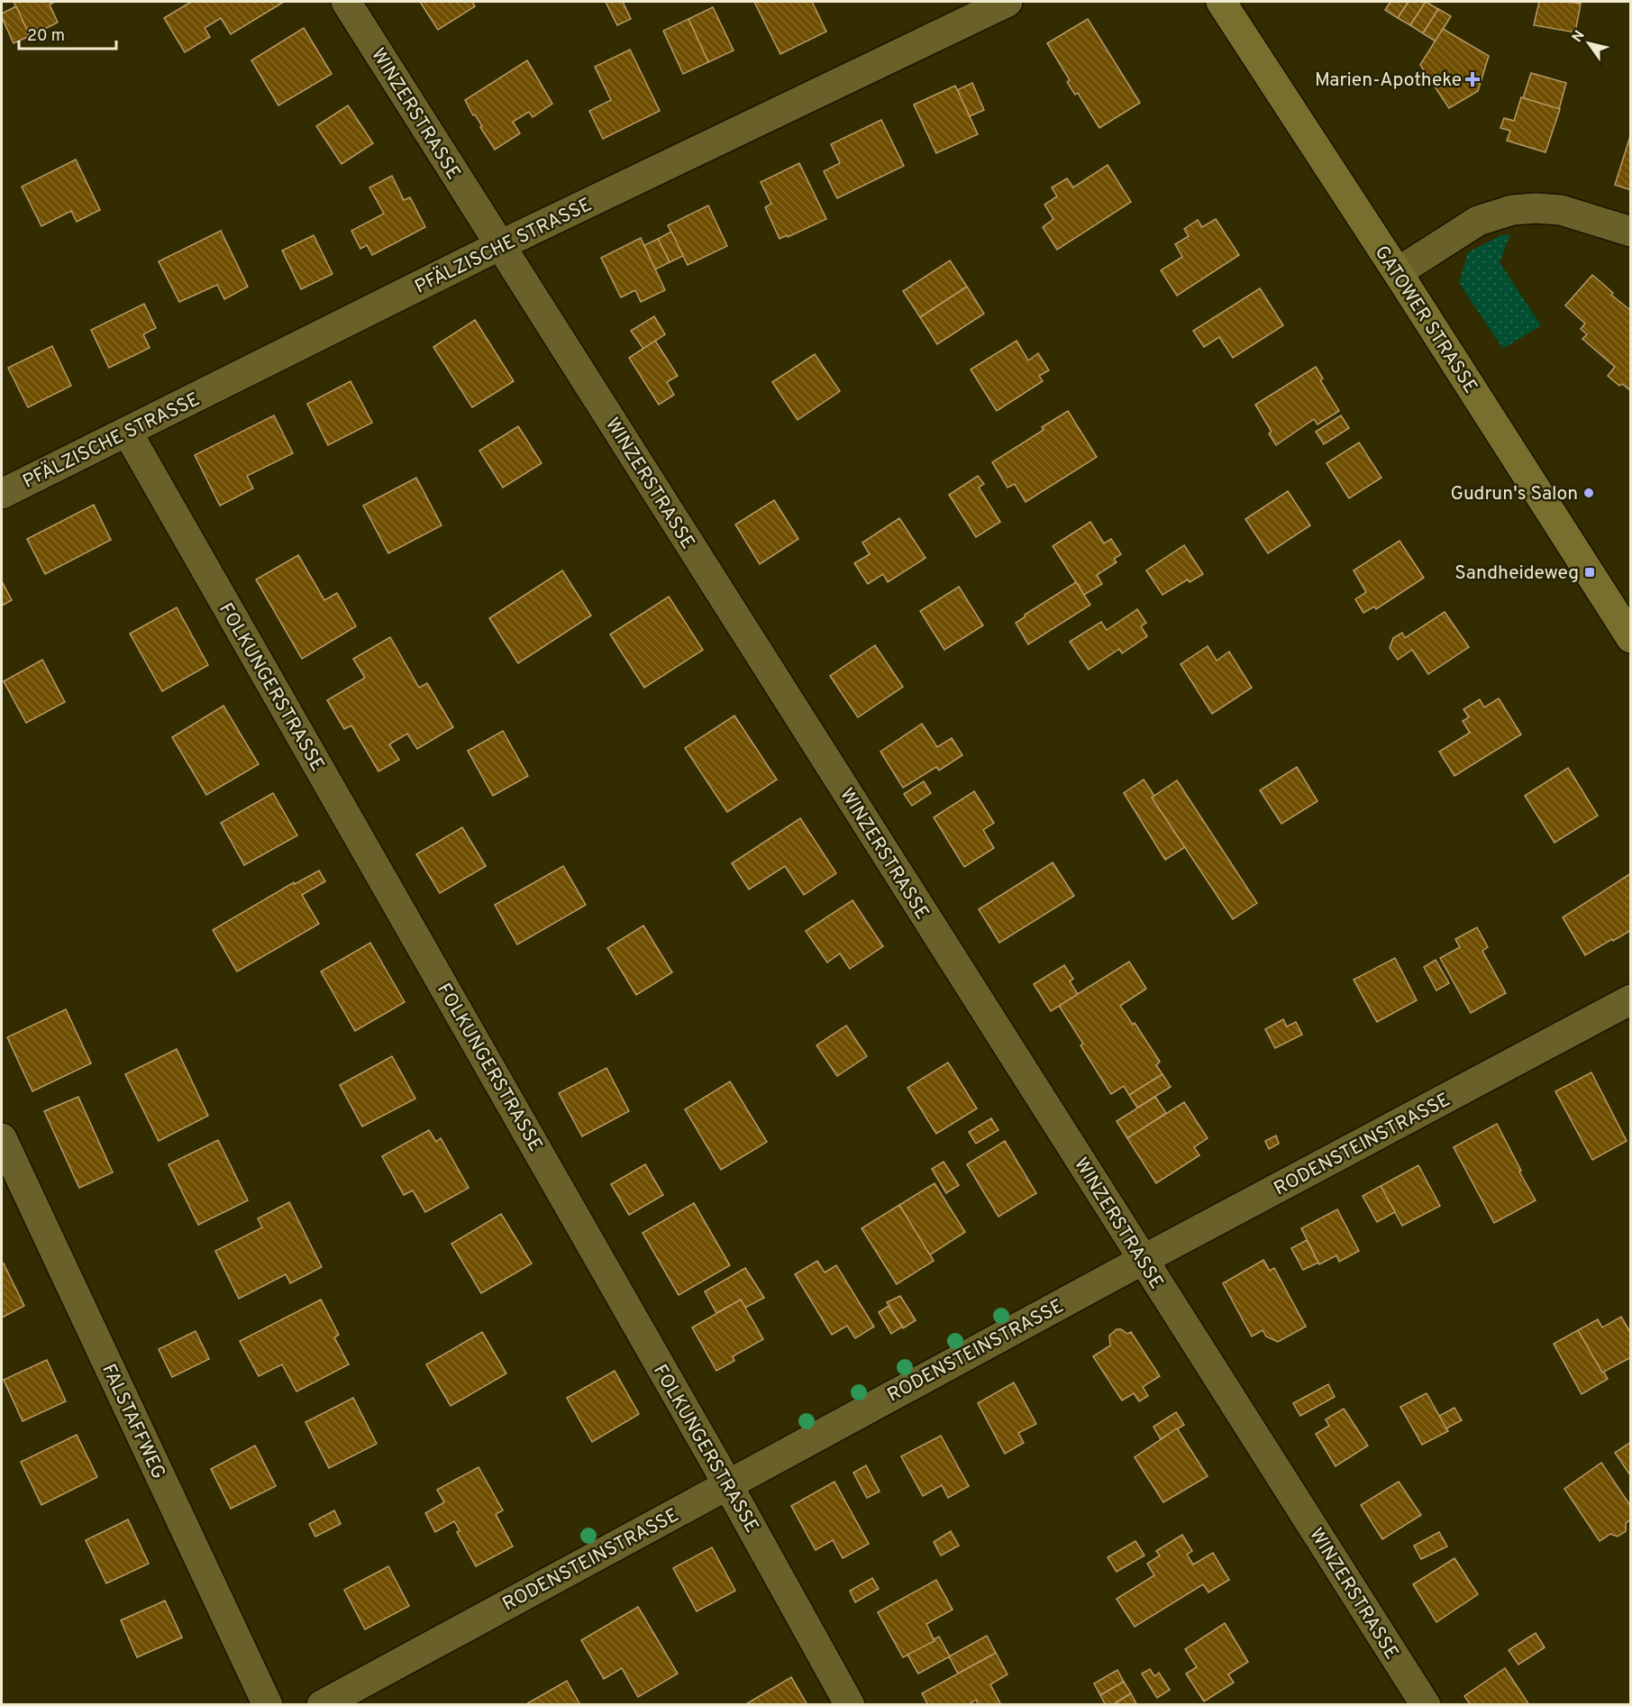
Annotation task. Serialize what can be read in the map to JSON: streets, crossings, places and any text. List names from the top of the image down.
{
  "streets": {
    "main road": ["GATOWER STRASSE"],
    "street": [
      "WINZERSTRASSE",
      "PFÄLZISCHE STRASSE",
      "FOLKUNGERSTRASSE",
      "RODENSTEINSTRASSE",
      "FALSTAFFWEG"
    ]
  },
  "crossings": [
    ["WINZERSTRASSE", "PFÄLZISCHE STRASSE"],
    ["WINZERSTRASSE", "RODENSTEINSTRASSE"],
    ["PFÄLZISCHE STRASSE", "FOLKUNGERSTRASSE"],
    ["FOLKUNGERSTRASSE", "RODENSTEINSTRASSE"]
  ],
  "places": {
    "health": ["Marien-Apotheke"],
    "other": ["Gudrun's Salon"],
    "transit": ["Sandheideweg"]
  },
  "scale_bar": "20 m",
  "north": "top left"
}
